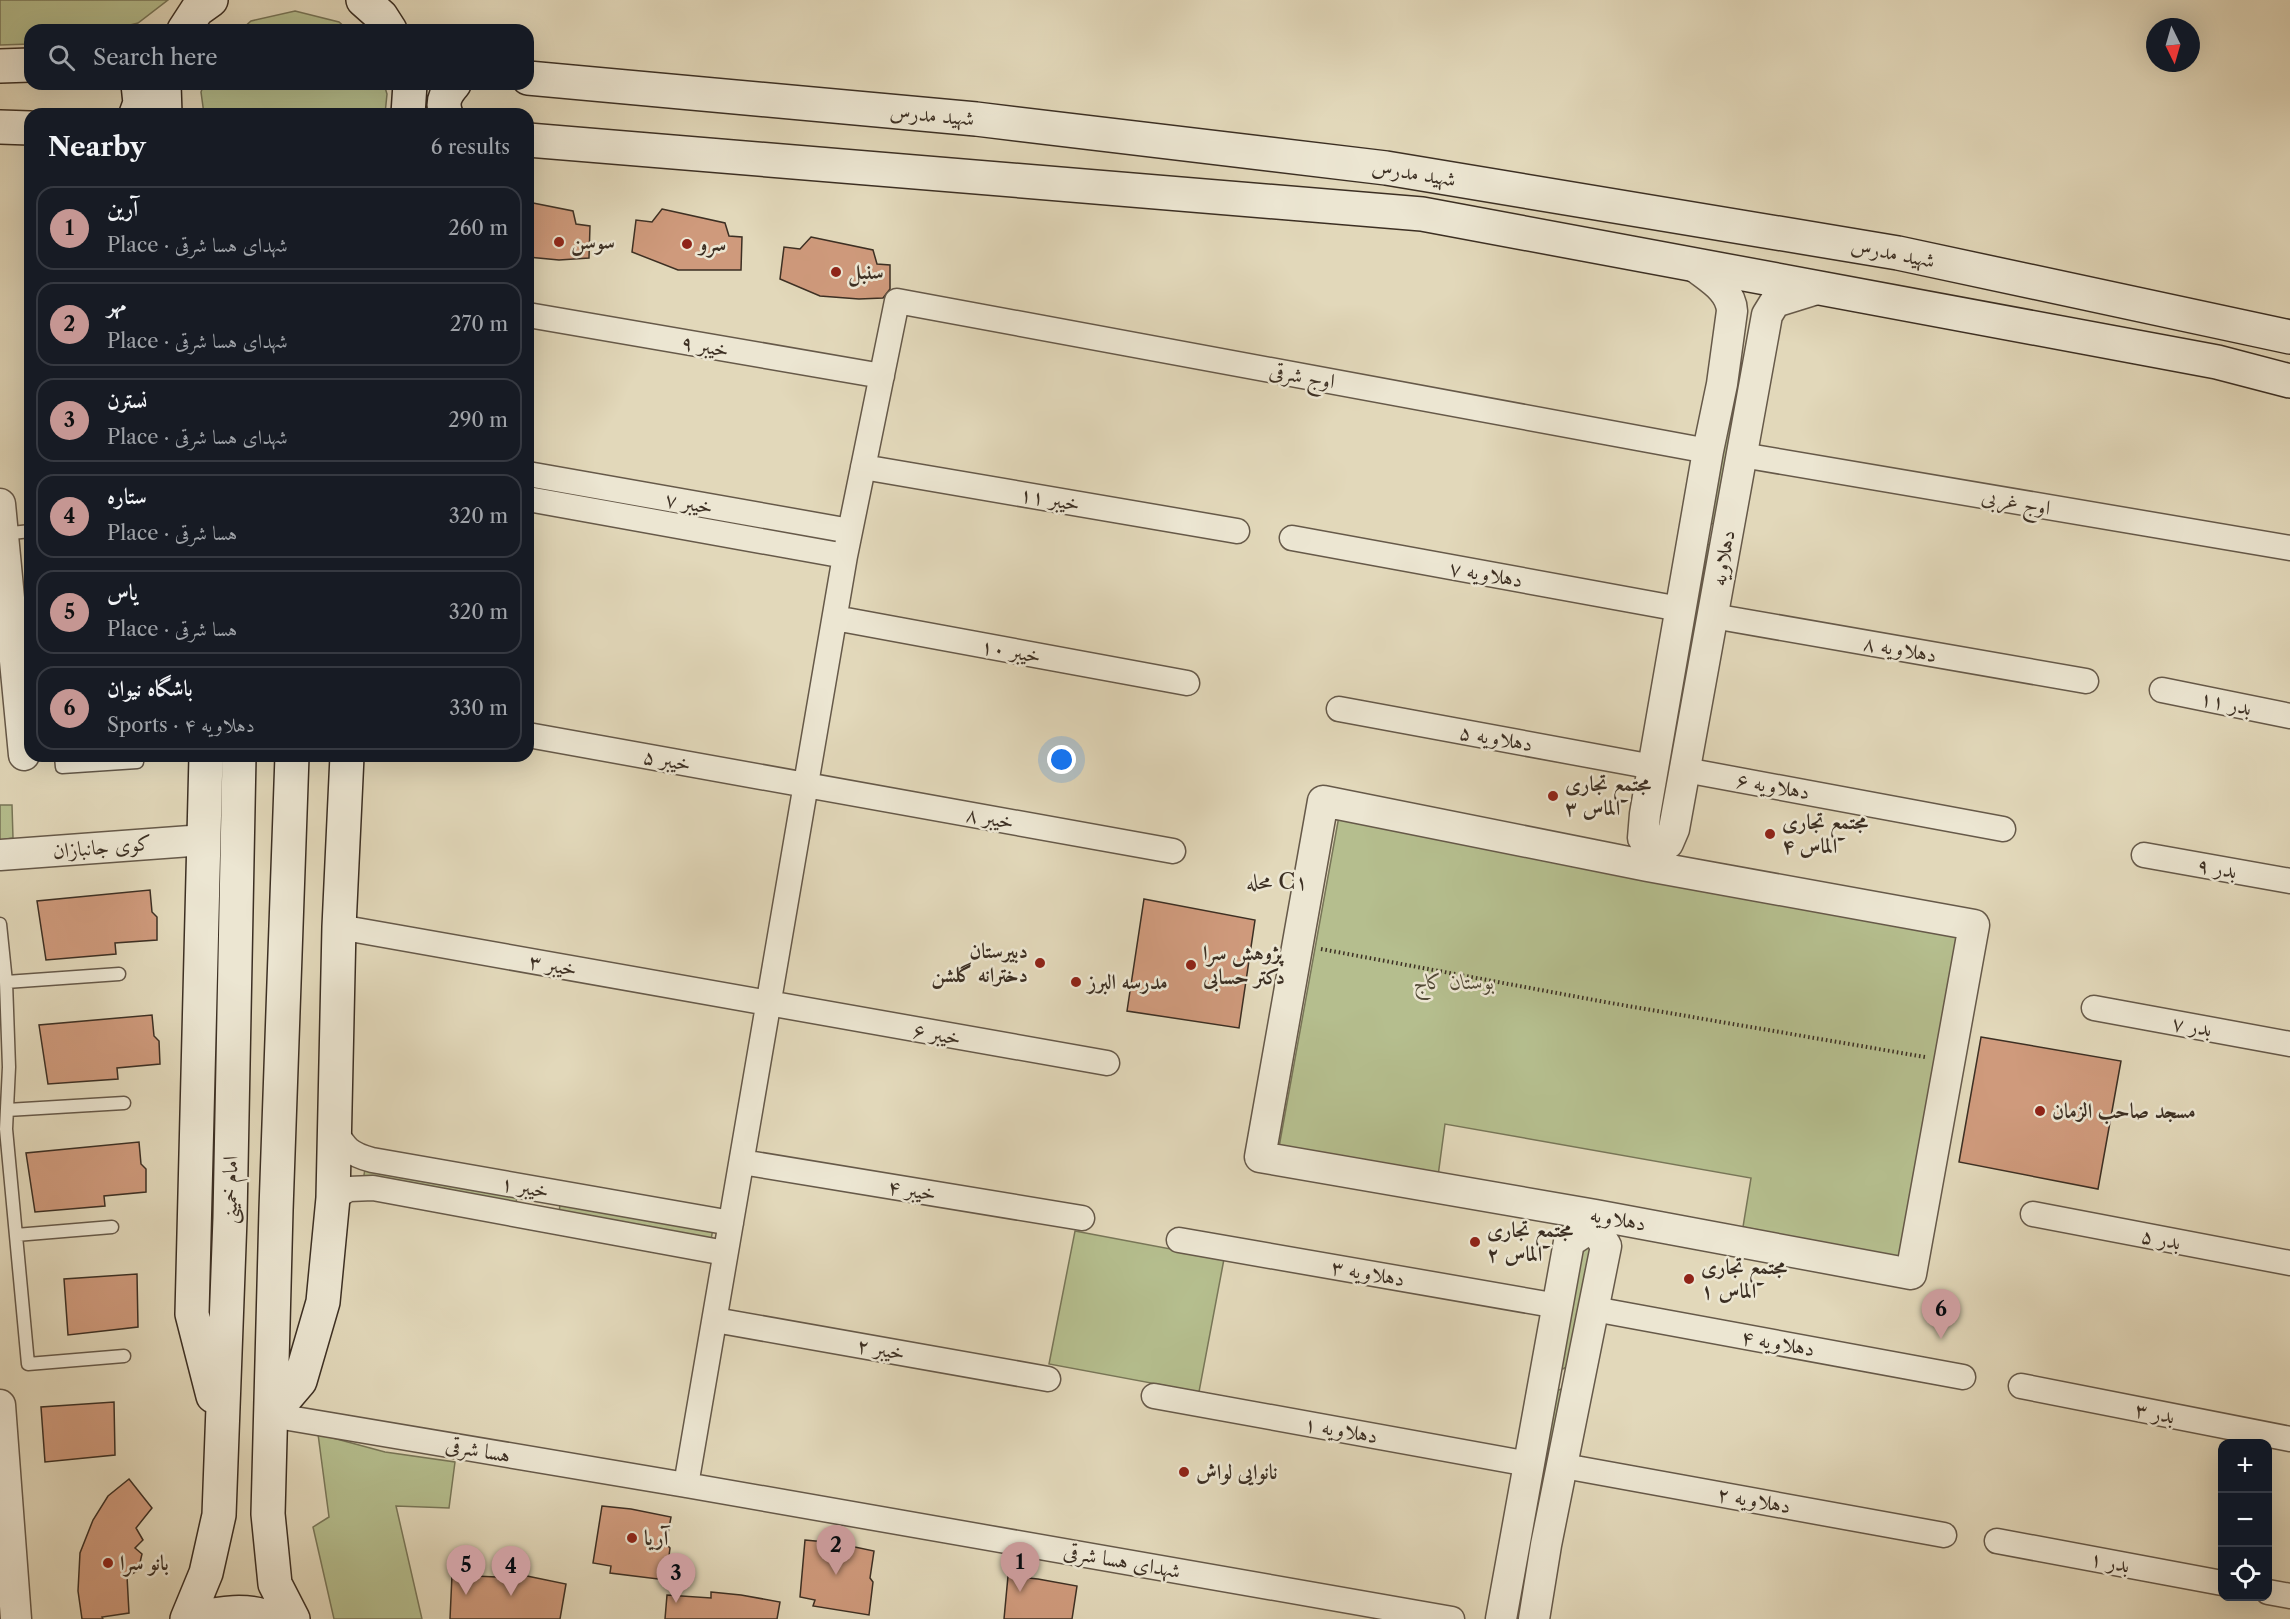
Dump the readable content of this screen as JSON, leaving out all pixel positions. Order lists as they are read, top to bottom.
{
  "streets": {
    "main road": ["شهید مدرس", "امام خمینی"],
    "street": [
      "خیبر ۹",
      "اوج شرقی",
      "خیبر ۱۱",
      "اوج غربی",
      "خیبر ۷",
      "دهلاویه",
      "دهلاویه ۷",
      "دهلاویه ۸",
      "خیبر ۱۰",
      "بدر ۱۱",
      "دهلاویه ۵",
      "خیبر ۵",
      "دهلاویه ۶",
      "خیبر ۸",
      "کوی جانبازان",
      "بدر ۹",
      "خیبر ۳",
      "بدر ۷",
      "خیبر ۶",
      "خیبر ۱",
      "خیبر ۴",
      "بدر ۵",
      "دهلاویه ۳",
      "دهلاویه ۴",
      "خیبر ۲",
      "بدر ۳",
      "دهلاویه ۱",
      "هسا شرقی",
      "دهلاویه ۲",
      "شهدای هسا شرقی",
      "بدر ۱"
    ]
  },
  "crossings": [
    ["شهید مدرس", "دهلاویه"],
    ["خیبر ۹", "اوج شرقی"],
    ["اوج شرقی", "دهلاویه"],
    ["اوج غربی", "دهلاویه"],
    ["دهلاویه", "دهلاویه ۷"],
    ["دهلاویه", "دهلاویه ۸"],
    ["دهلاویه", "دهلاویه ۵"],
    ["دهلاویه", "دهلاویه ۶"],
    ["دهلاویه", "دهلاویه ۳"],
    ["دهلاویه", "دهلاویه ۴"],
    ["دهلاویه", "دهلاویه ۱"],
    ["دهلاویه", "دهلاویه ۲"],
    ["خیبر ۵", "خیبر ۸"],
    ["خیبر ۳", "خیبر ۶"],
    ["هسا شرقی", "شهدای هسا شرقی"]
  ],
  "districts": ["محله C۱"],
  "parks": ["بوستان کاج"],
  "places": [
    "سوسن",
    "سرو",
    "سنبل",
    "مجتمع تجاری الماس ۳",
    "مجتمع تجاری الماس ۴",
    "دبیرستان دخترانه گلشن",
    "پژوهش سرا دکتر حسابی",
    "مدرسه البرز",
    "مسجد صاحب الزمان",
    "مجتمع تجاری الماس ۲",
    "مجتمع تجاری الماس ۱",
    "نانوایی لواش",
    "آریا",
    "بانو سرا"
  ],
  "north": "bottom",
  "page": {
    "search": "Search here",
    "heading": ["Nearby", "6 results"],
    "list": [
      {
        "mark": "1",
        "name": "آرین",
        "note": "Place · شهدای هسا شرقی",
        "value": "260 m"
      },
      {
        "mark": "2",
        "name": "مهر",
        "note": "Place · شهدای هسا شرقی",
        "value": "270 m"
      },
      {
        "mark": "3",
        "name": "نسترن",
        "note": "Place · شهدای هسا شرقی",
        "value": "290 m"
      },
      {
        "mark": "4",
        "name": "ستاره",
        "note": "Place · هسا شرقی",
        "value": "320 m"
      },
      {
        "mark": "5",
        "name": "یاس",
        "note": "Place · هسا شرقی",
        "value": "320 m"
      },
      {
        "mark": "6",
        "name": "باشگاه نیوان",
        "note": "Sports · دهلاویه ۴",
        "value": "330 m"
      }
    ],
    "pins": [
      "6",
      "2",
      "1",
      "5",
      "4",
      "3"
    ],
    "map_buttons": ["+", "−"]
  }
}
